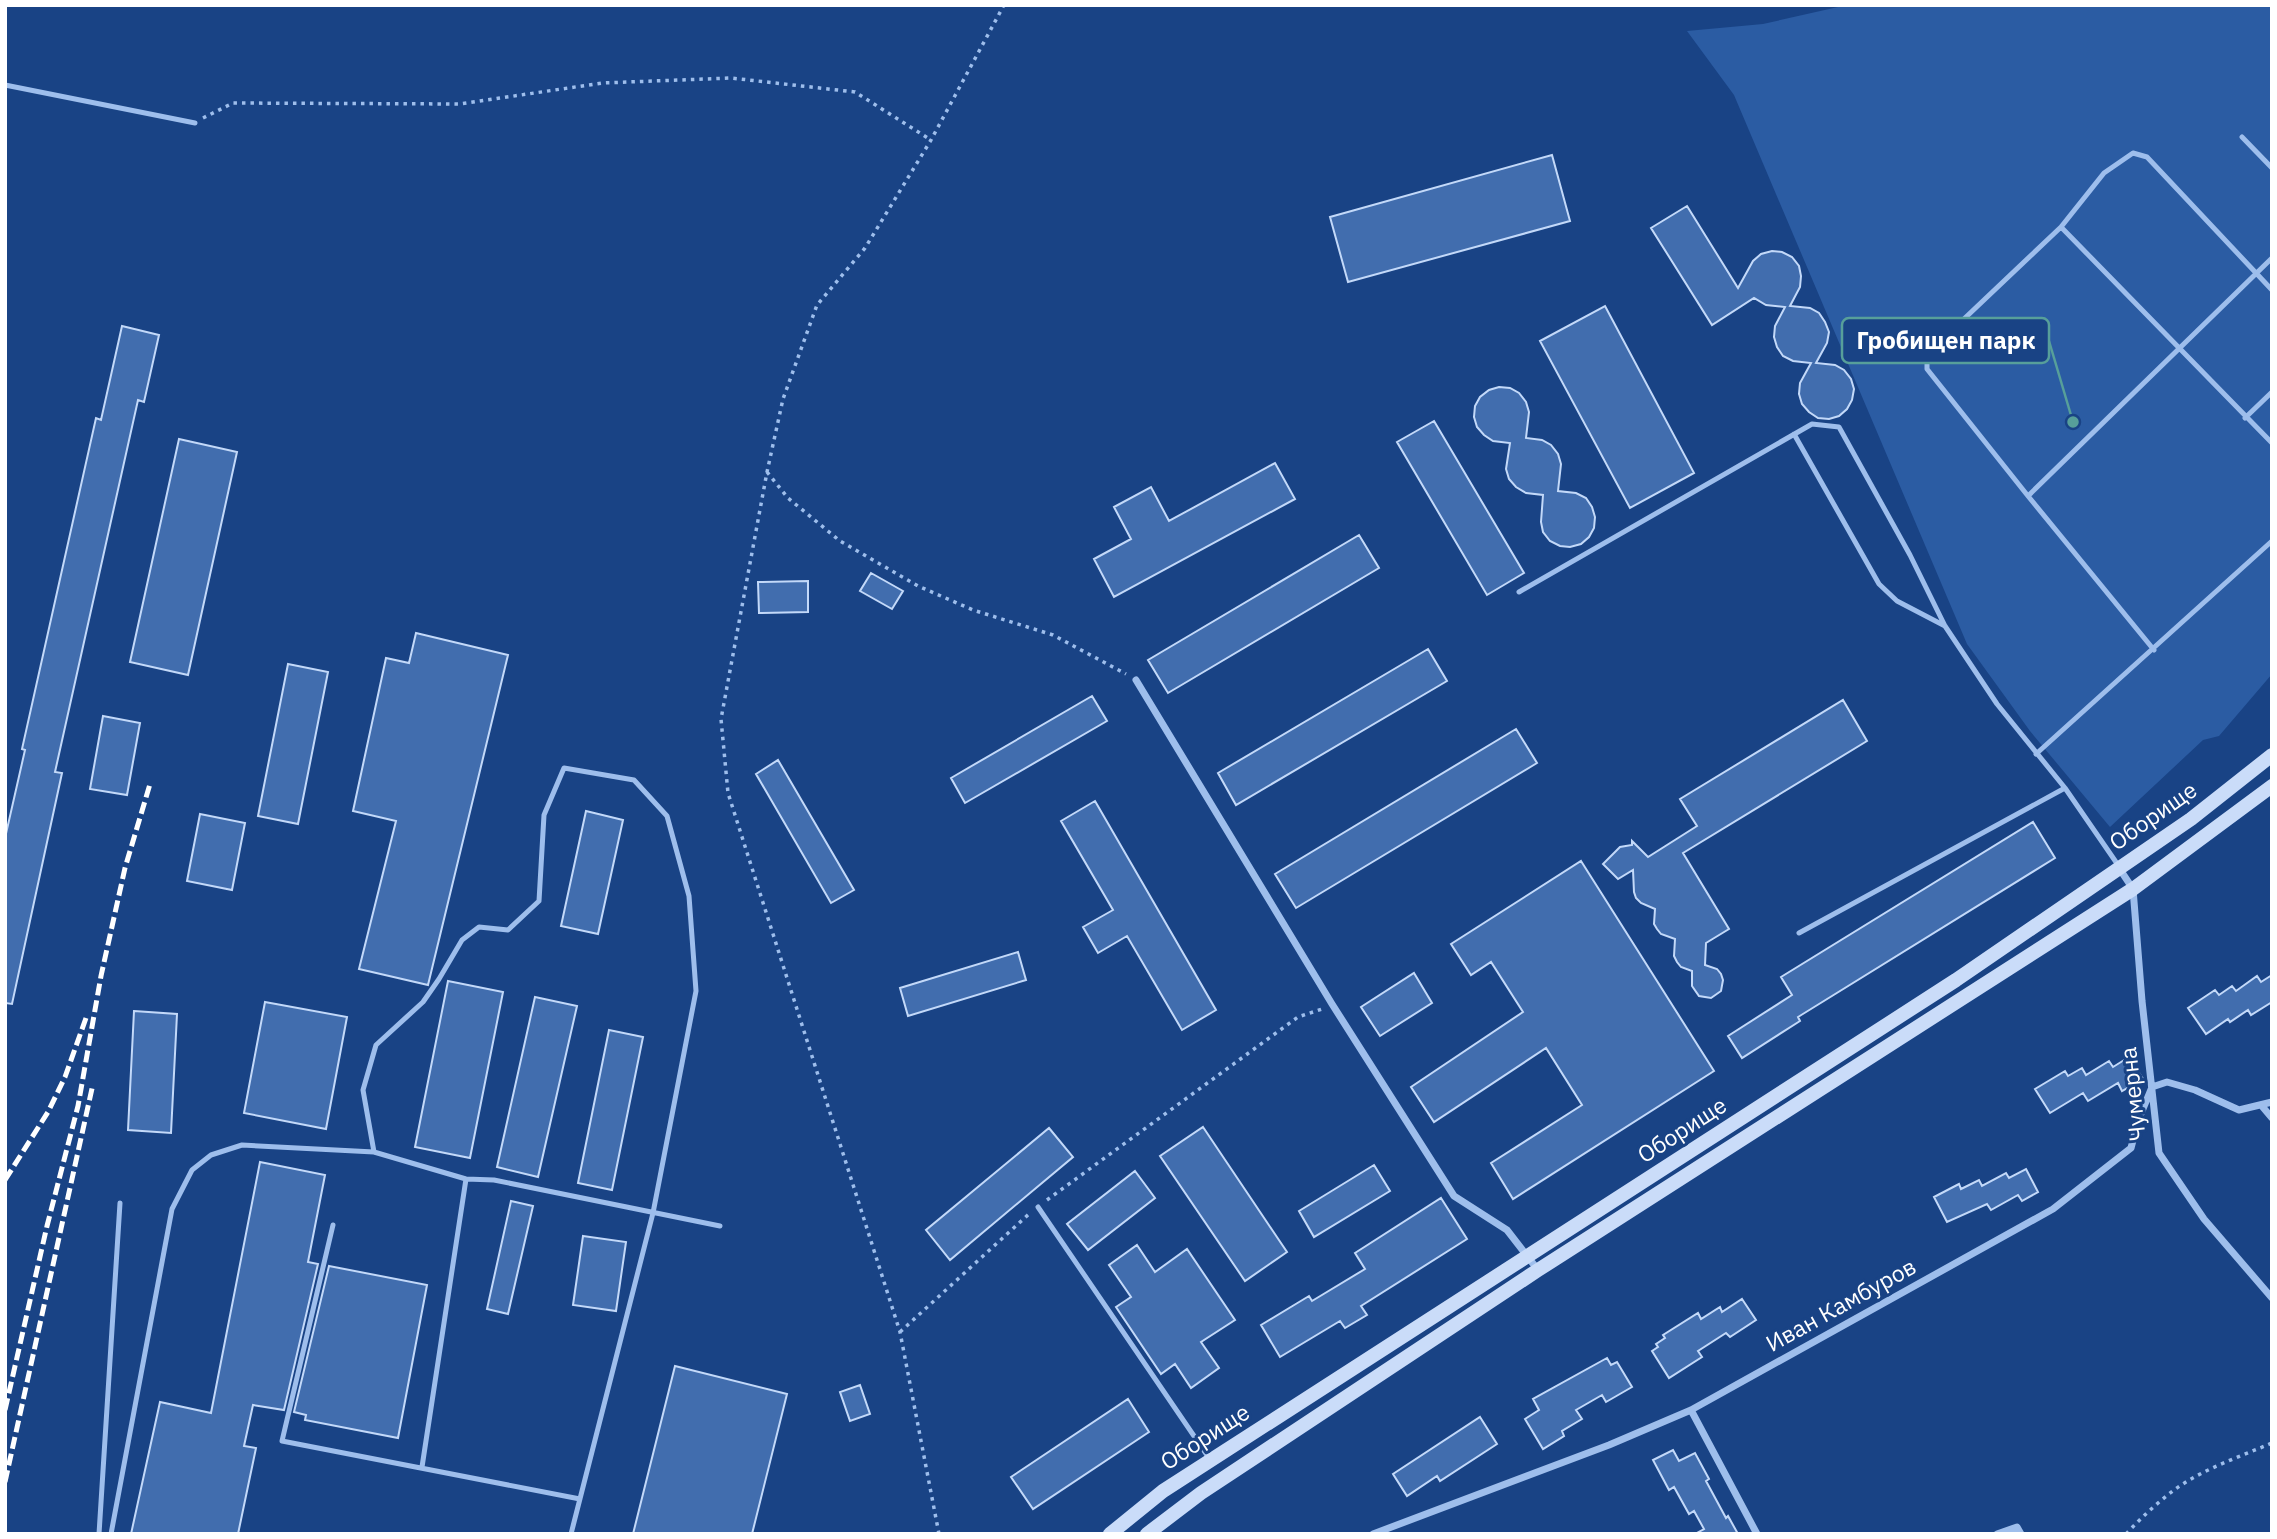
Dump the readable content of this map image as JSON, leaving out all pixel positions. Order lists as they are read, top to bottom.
{
  "streets": {
    "main road": ["Оборище"],
    "street": ["Чумерна", "Иван Камбуров"]
  },
  "crossings": [
    ["Оборище", "Чумерна"],
    ["Чумерна", "Иван Камбуров"]
  ],
  "places": ["Гробищен парк"]
}
